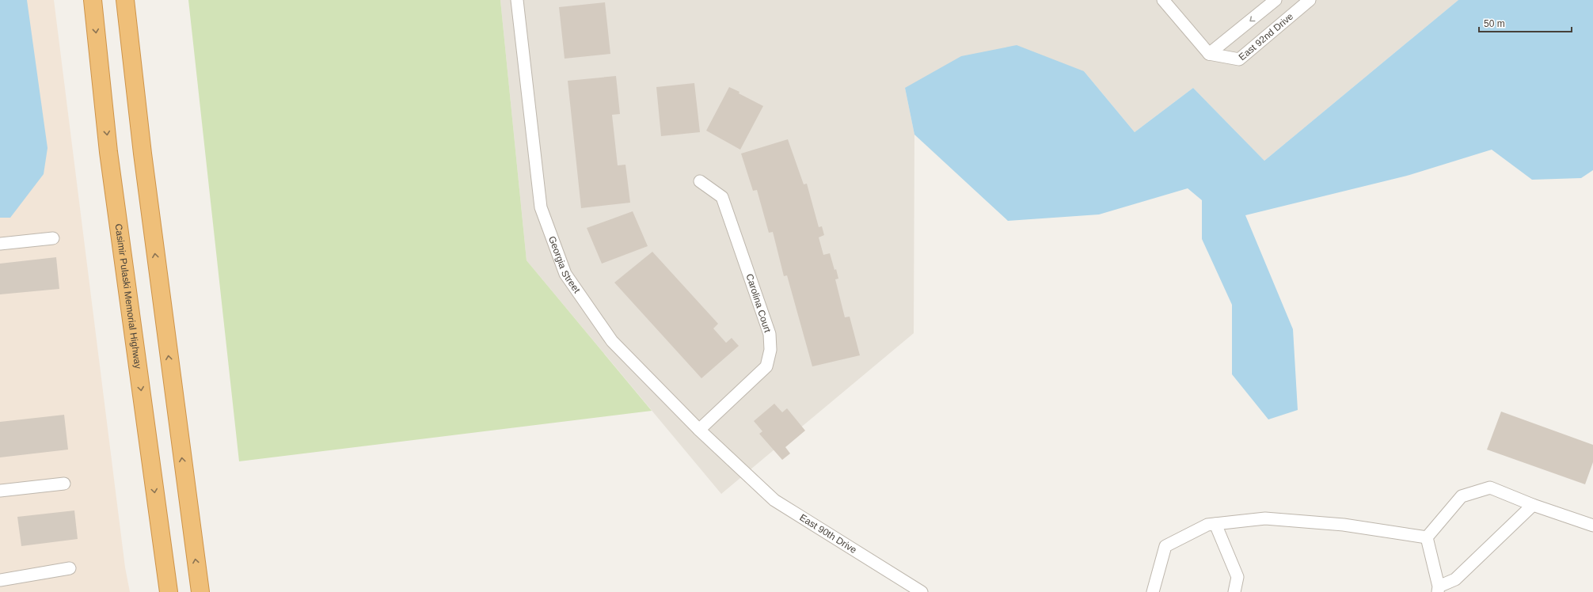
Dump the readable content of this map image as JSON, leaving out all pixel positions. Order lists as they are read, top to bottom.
{
  "streets": {
    "highway": ["Casimir Pulaski Memorial Highway"],
    "street": [
      "East 92nd Drive",
      "Georgia Street",
      "Carolina Court",
      "East 90th Drive"
    ]
  },
  "crossings": [
    ["Georgia Street", "Carolina Court"],
    ["Georgia Street", "East 90th Drive"]
  ],
  "scale_bar": "50 m"
}
